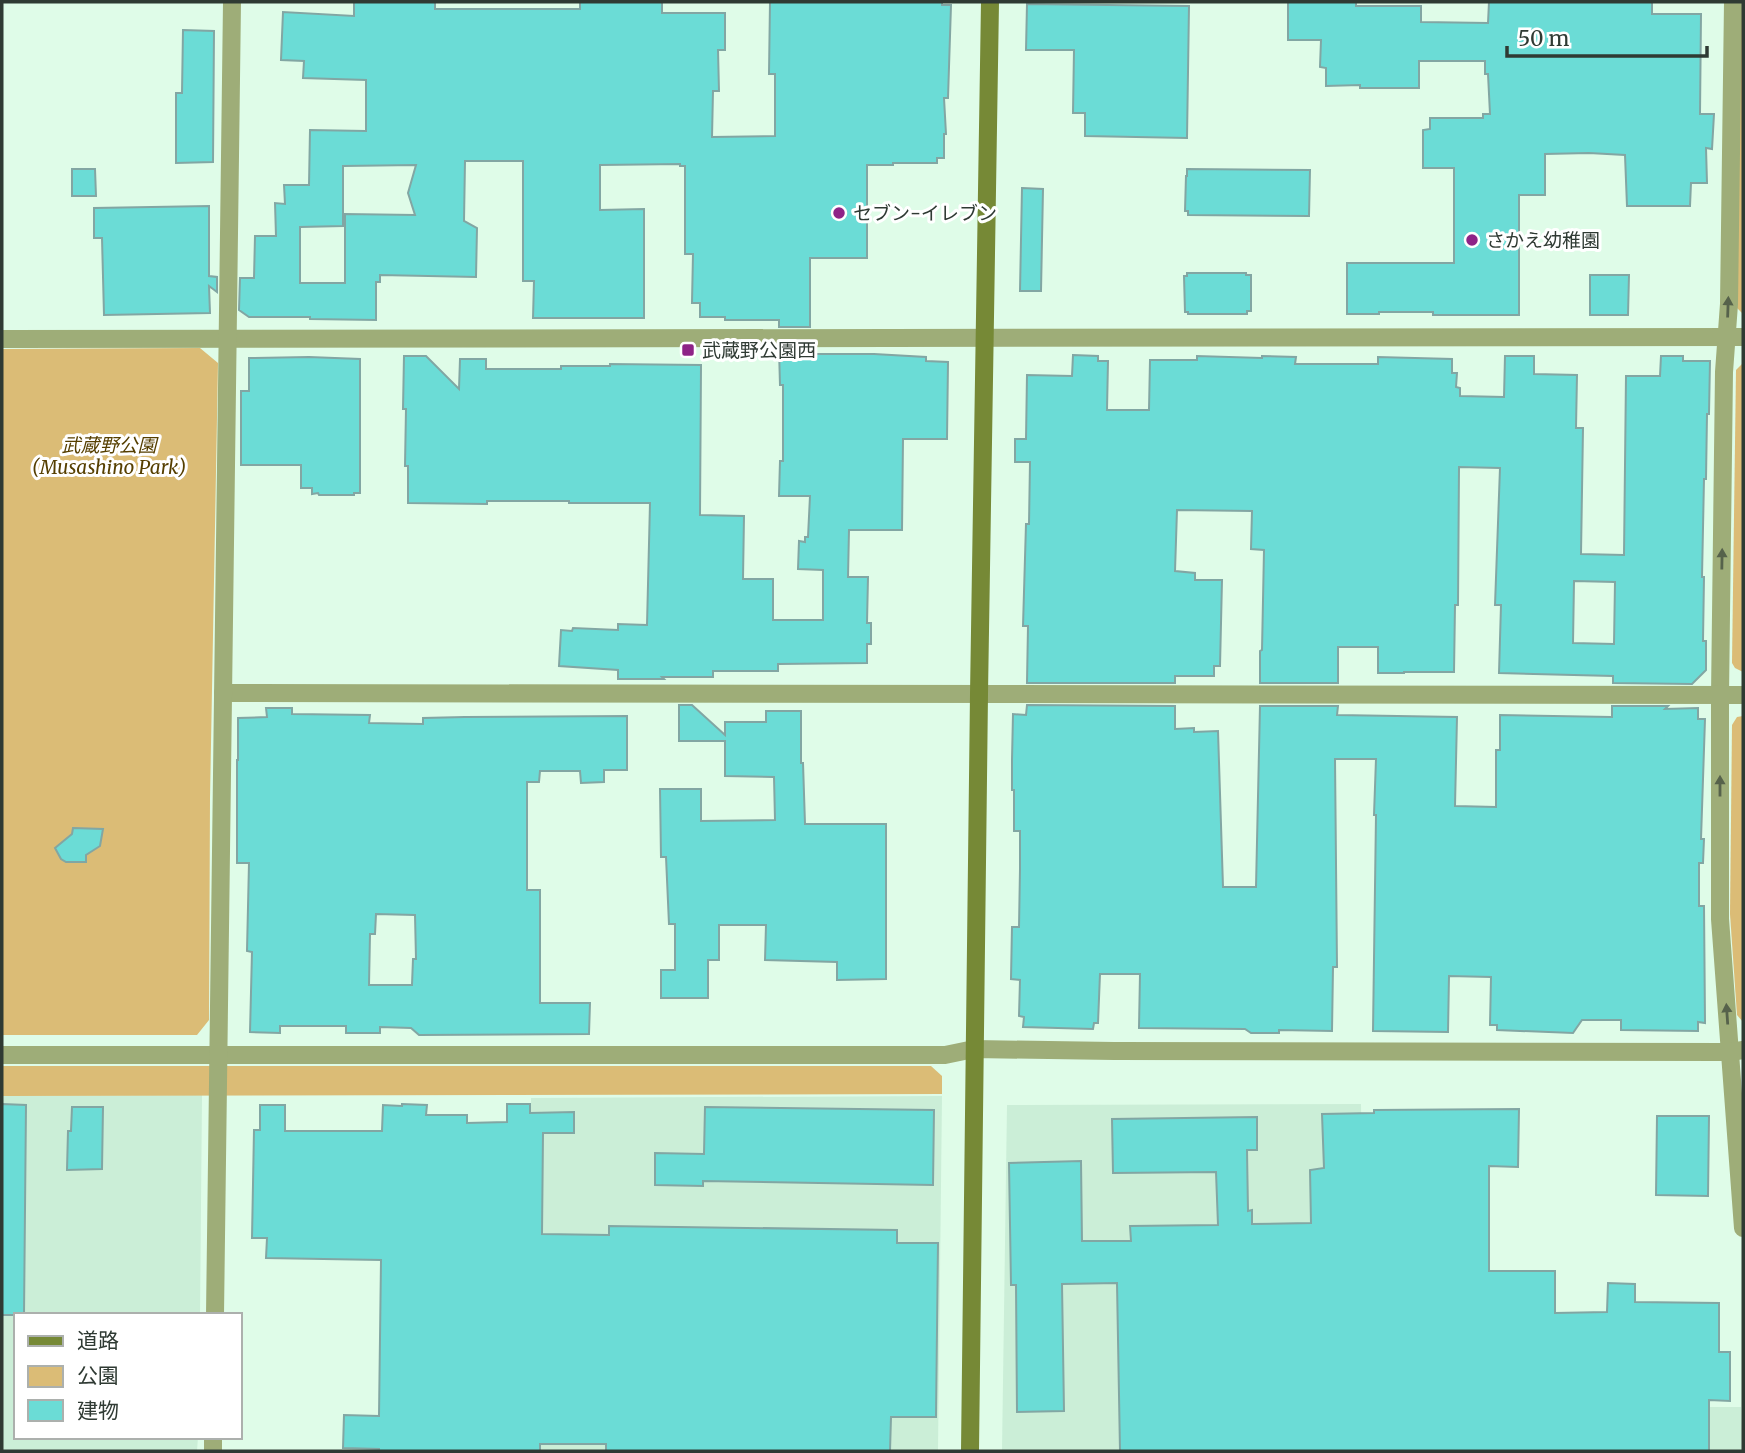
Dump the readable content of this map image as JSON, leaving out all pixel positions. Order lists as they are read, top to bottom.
{
  "parks": ["武蔵野公園 (Musashino Park)"],
  "places": {
    "other": ["セブン-イレブン", "さかえ幼稚園"],
    "transit": ["武蔵野公園西"]
  },
  "legend": ["道路", "公園", "建物"],
  "scale_bar": "50 m"
}
